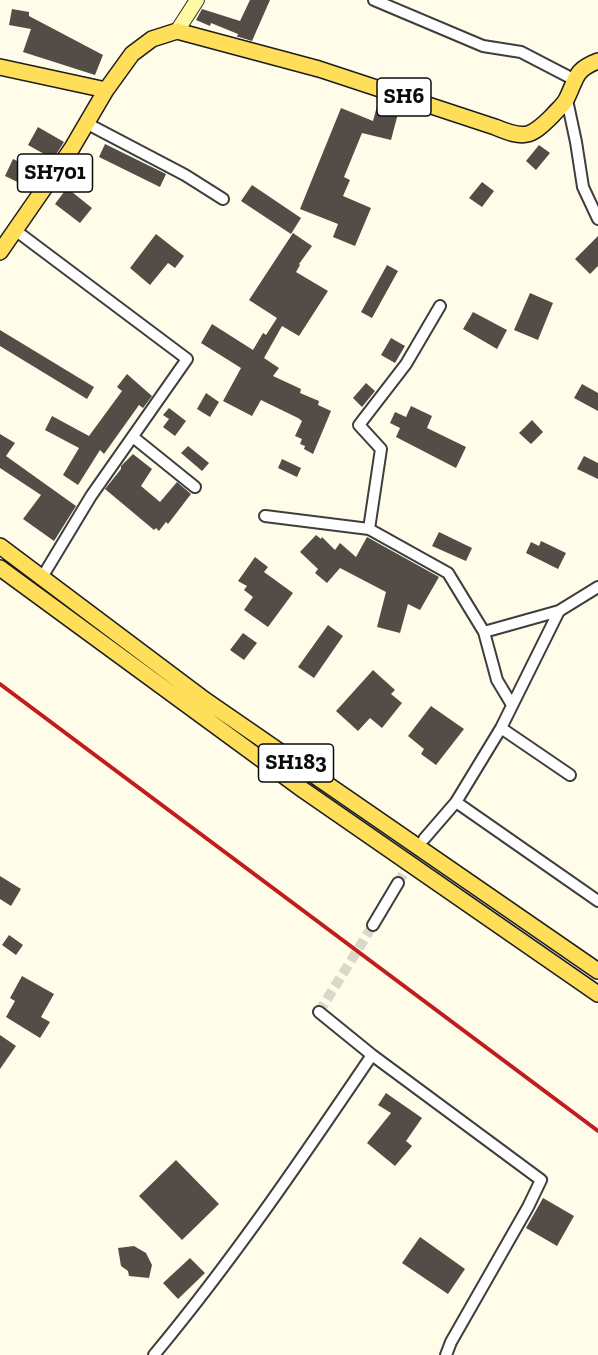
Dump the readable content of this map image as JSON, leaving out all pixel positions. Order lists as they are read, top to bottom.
{
  "streets": {
    "main road": ["SH6", "SH701", "SH183"]
  }
}
